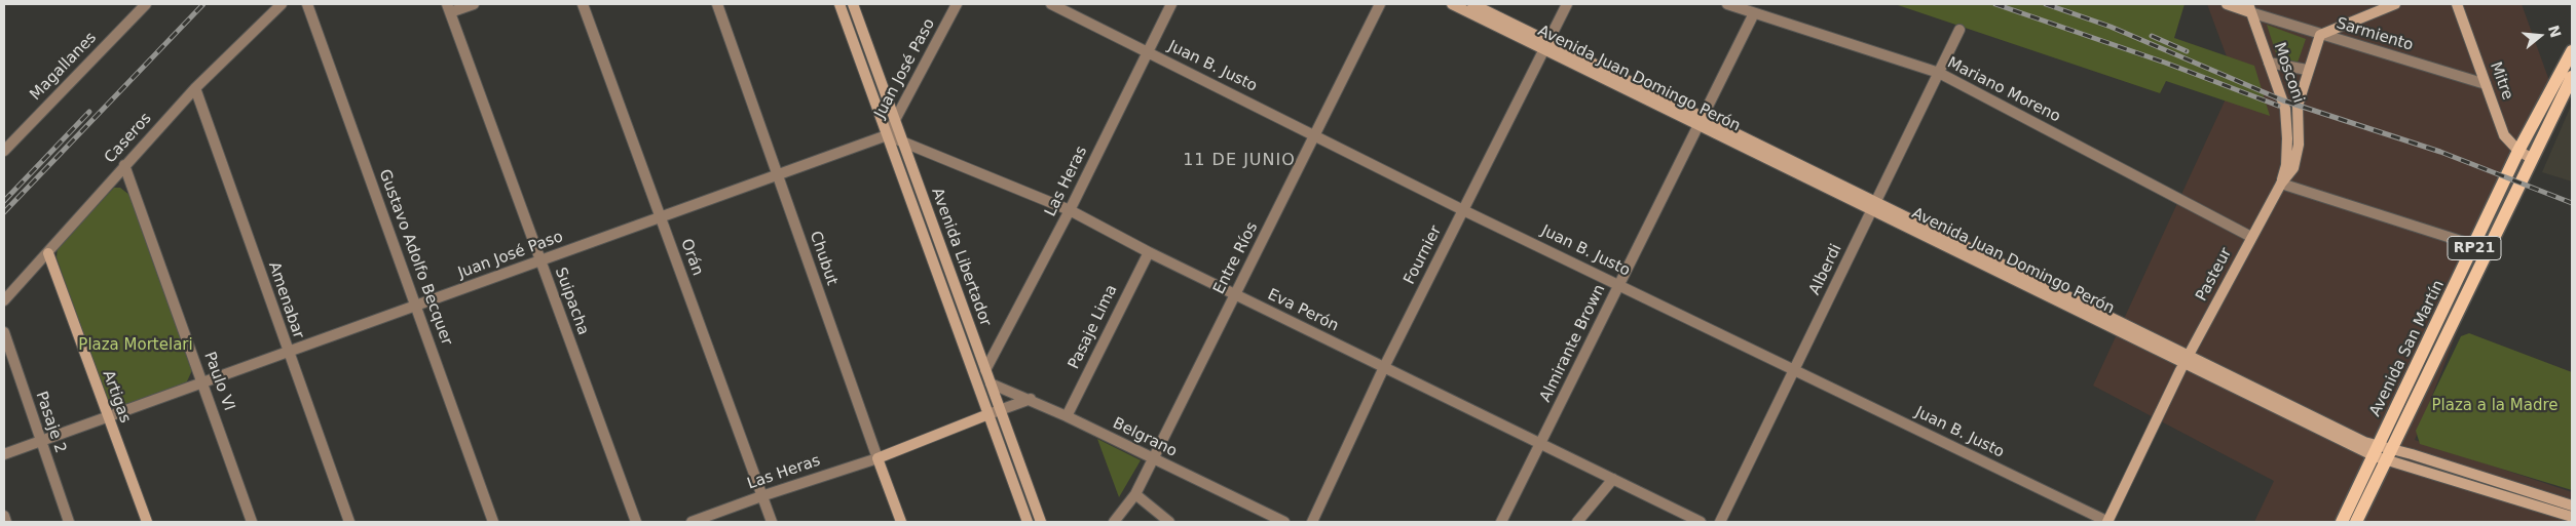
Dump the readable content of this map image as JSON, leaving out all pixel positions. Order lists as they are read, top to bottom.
{
  "streets": {
    "main road": [
      "Sarmiento",
      "Mosconi",
      "Avenida Juan Domingo Perón",
      "Mitre",
      "Las Heras",
      "RP21",
      "Avenida Libertador",
      "Chubut",
      "Pasteur",
      "Avenida San Martín",
      "Artigas"
    ],
    "street": [
      "Magallanes",
      "Juan B. Justo",
      "Juan José Paso",
      "Mariano Moreno",
      "Caseros",
      "Fournier",
      "Gustavo Adolfo Becquer",
      "Orán",
      "Entre Ríos",
      "Alberdi",
      "Amenabar",
      "Suipacha",
      "Eva Perón",
      "Pasaje Lima",
      "Almirante Brown",
      "Paulo VI",
      "Pasaje 2",
      "Belgrano"
    ]
  },
  "crossings": [
    ["Sarmiento", "Mosconi"],
    ["Sarmiento", "Mitre"],
    ["Sarmiento", "Pasteur"],
    ["Juan B. Justo", "Las Heras"],
    ["Juan B. Justo", "Fournier"],
    ["Juan B. Justo", "Entre Ríos"],
    ["Juan B. Justo", "Alberdi"],
    ["Juan B. Justo", "Pasteur"],
    ["Juan B. Justo", "Almirante Brown"],
    ["Juan José Paso", "Gustavo Adolfo Becquer"],
    ["Juan José Paso", "Orán"],
    ["Juan José Paso", "Avenida Libertador"],
    ["Juan José Paso", "Chubut"],
    ["Juan José Paso", "Amenabar"],
    ["Juan José Paso", "Suipacha"],
    ["Juan José Paso", "Eva Perón"],
    ["Juan José Paso", "Paulo VI"],
    ["Juan José Paso", "Artigas"],
    ["Juan José Paso", "Pasaje 2"],
    ["Mosconi", "Pasteur"],
    ["Avenida Juan Domingo Perón", "Fournier"],
    ["Avenida Juan Domingo Perón", "Alberdi"],
    ["Avenida Juan Domingo Perón", "Pasteur"],
    ["Avenida Juan Domingo Perón", "Almirante Brown"],
    ["Avenida Juan Domingo Perón", "Avenida San Martín"],
    ["Mitre", "Avenida San Martín"],
    ["Mariano Moreno", "Alberdi"],
    ["Mariano Moreno", "Pasteur"],
    ["Mariano Moreno", "Almirante Brown"],
    ["Caseros", "Amenabar"],
    ["Caseros", "Paulo VI"],
    ["Caseros", "Artigas"],
    ["Las Heras", "Orán"],
    ["Las Heras", "Avenida Libertador"],
    ["Las Heras", "Chubut"],
    ["Las Heras", "Eva Perón"],
    ["Las Heras", "Belgrano"],
    ["Fournier", "Eva Perón"],
    ["Avenida Libertador", "Eva Perón"],
    ["Avenida Libertador", "Belgrano"],
    ["Entre Ríos", "Eva Perón"],
    ["Entre Ríos", "Belgrano"],
    ["Eva Perón", "Pasaje Lima"],
    ["Eva Perón", "Almirante Brown"],
    ["Pasaje Lima", "Belgrano"]
  ],
  "districts": ["11 DE JUNIO"],
  "parks": ["Plaza Mortelari", "Plaza a la Madre"],
  "north": "right"
}
